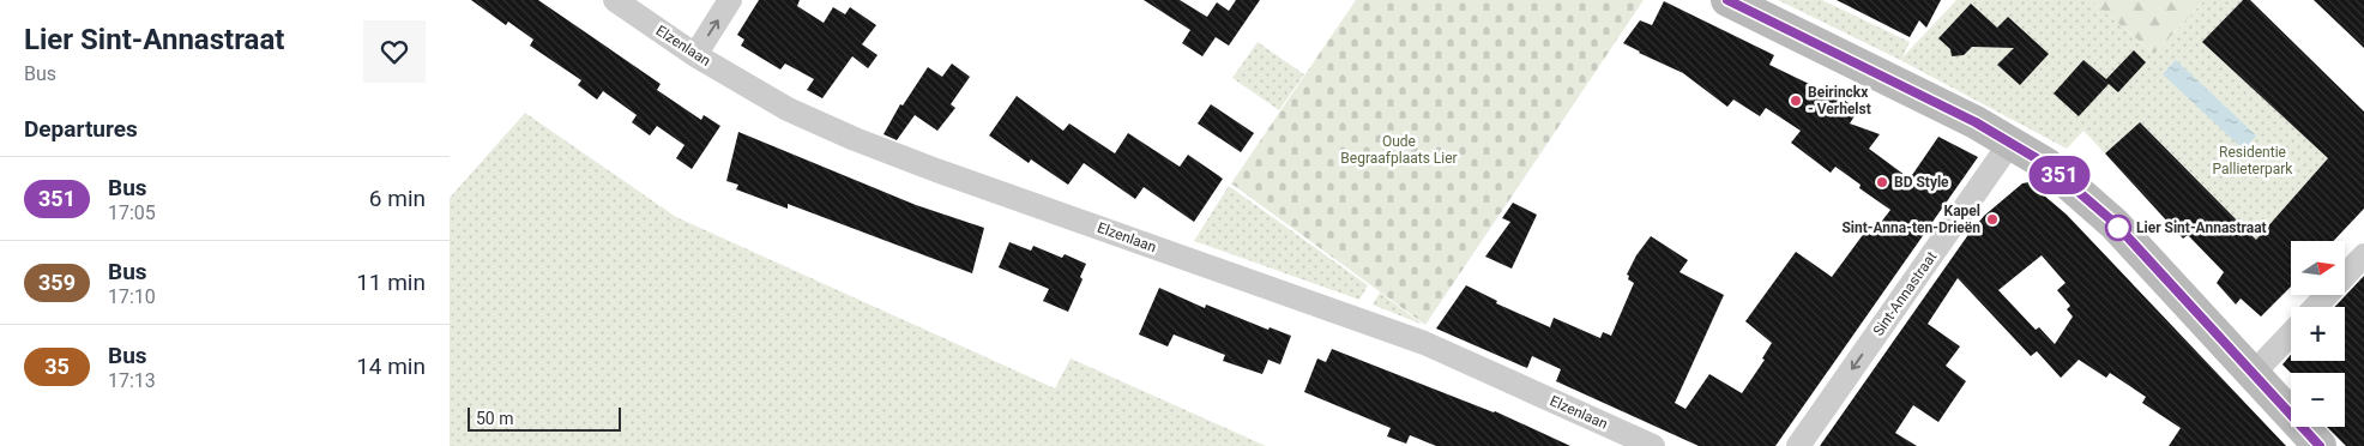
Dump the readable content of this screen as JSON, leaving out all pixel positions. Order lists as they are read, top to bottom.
{
  "streets": {
    "street": ["Elzenlaan", "Sint-Annastraat"]
  },
  "one_way": ["Sint-Annastraat"],
  "parks": ["Oude Begraafplaats Lier", "Residentie Pallieterpark"],
  "places": [
    "Beirinckx - Verhelst",
    "BD Style",
    "Kapel Sint-Anna-ten-Drieën",
    "Lier Sint-Annastraat"
  ],
  "lines": ["bus line 351"],
  "scale_bar": "50 m",
  "north": "right",
  "page": {
    "heading": [
      ["Lier Sint-Annastraat", "Bus"],
      "Departures"
    ],
    "on_map": "351",
    "list": [
      {
        "mark": "351",
        "name": "Bus",
        "note": "17:05",
        "value": "6 min"
      },
      {
        "mark": "359",
        "name": "Bus",
        "note": "17:10",
        "value": "11 min"
      },
      {
        "mark": "35",
        "name": "Bus",
        "note": "17:13",
        "value": "14 min"
      }
    ],
    "map_buttons": ["+", "−"],
    "scale": "50 m"
  }
}
